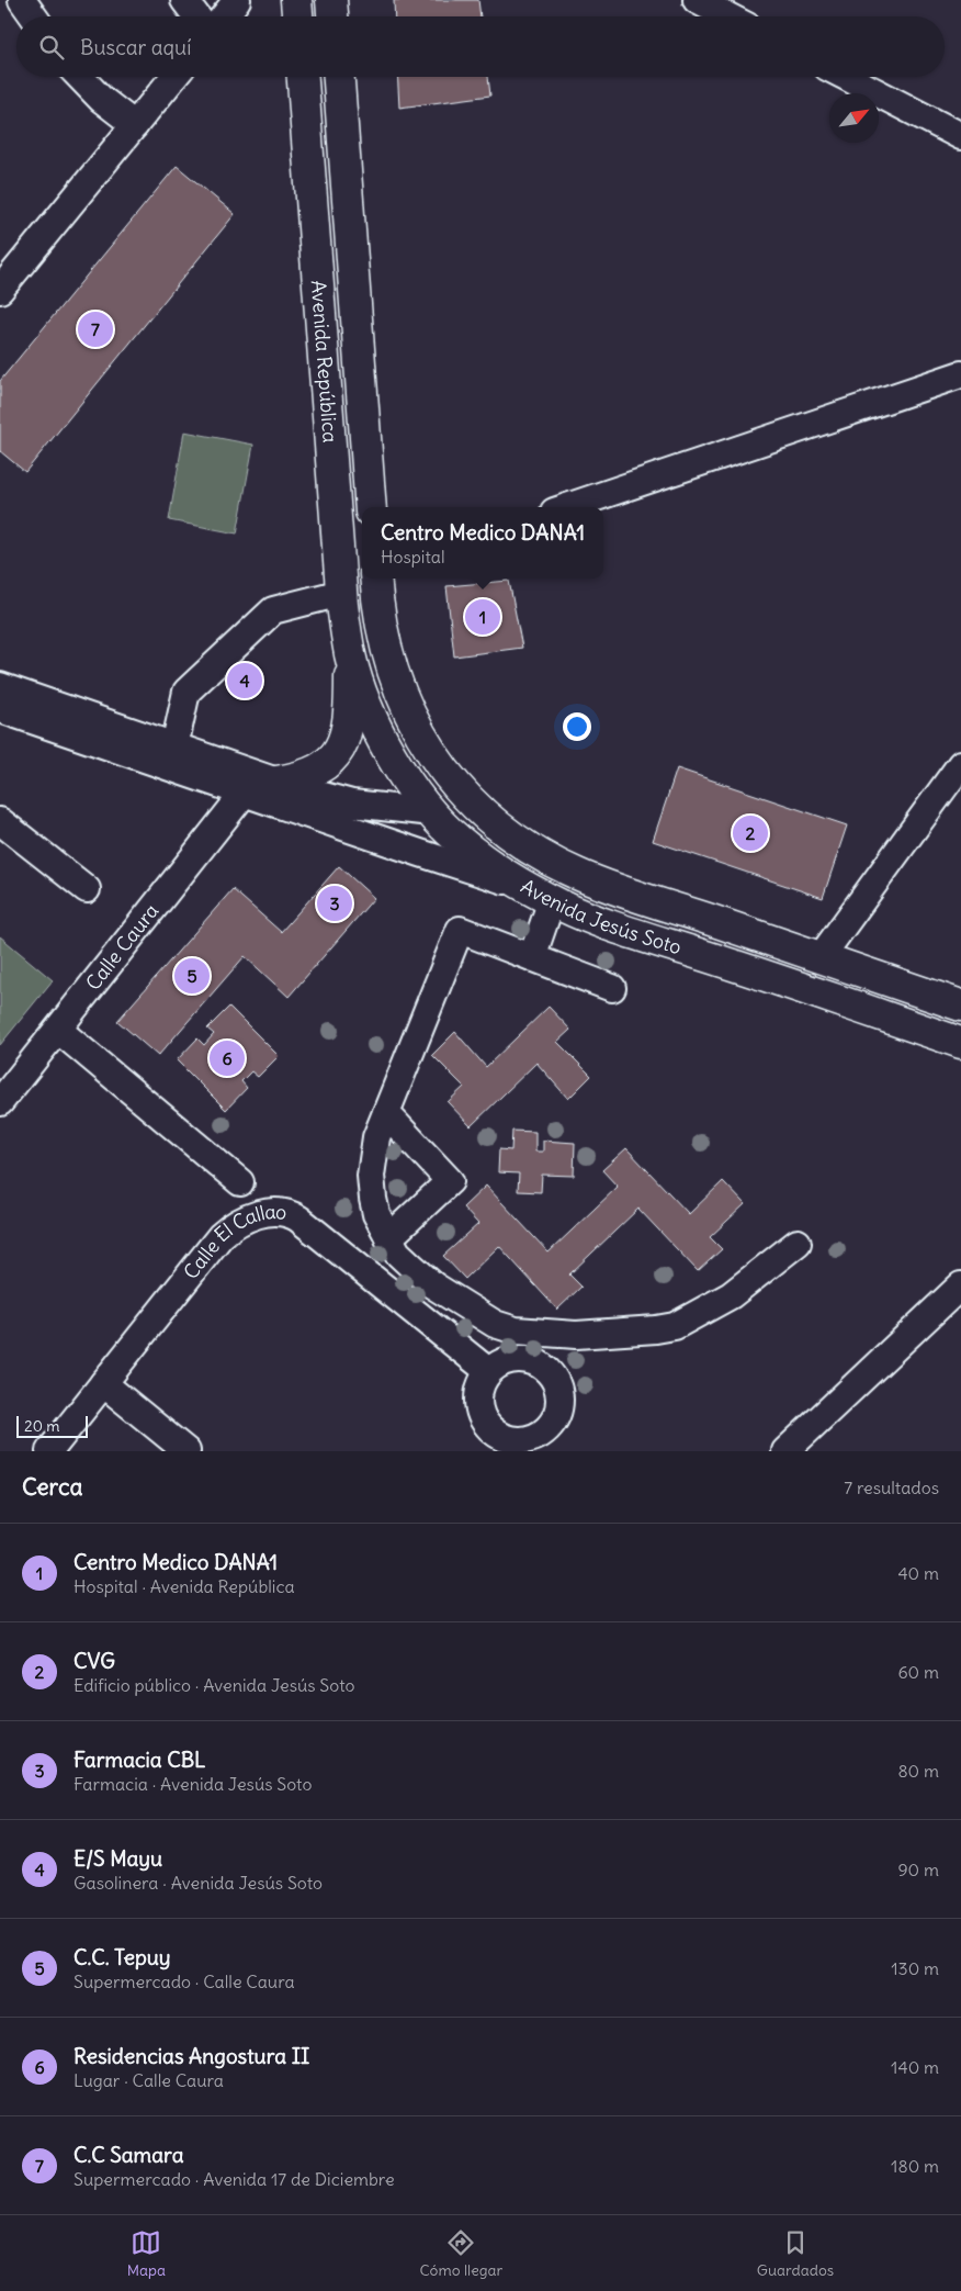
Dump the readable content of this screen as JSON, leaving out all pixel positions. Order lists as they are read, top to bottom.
{
  "streets": {
    "main road": ["Avenida República", "Avenida Jesús Soto"],
    "street": ["Calle Caura", "Calle El Callao"]
  },
  "crossings": [
    ["Avenida República", "Avenida Jesús Soto"]
  ],
  "scale_bar": "20 m",
  "north": "top right",
  "page": {
    "search": "Buscar aquí",
    "pins": [
      "7",
      "1",
      "4",
      "2",
      "3",
      "5",
      "6"
    ],
    "popup": ["Centro Medico DANA1", "Hospital"],
    "scale": "20 m",
    "heading": ["Cerca", "7 resultados"],
    "list": [
      {
        "mark": "1",
        "name": "Centro Medico DANA1",
        "note": "Hospital · Avenida República",
        "value": "40 m"
      },
      {
        "mark": "2",
        "name": "CVG",
        "note": "Edificio público · Avenida Jesús Soto",
        "value": "60 m"
      },
      {
        "mark": "3",
        "name": "Farmacia CBL",
        "note": "Farmacia · Avenida Jesús Soto",
        "value": "80 m"
      },
      {
        "mark": "4",
        "name": "E/S Mayu",
        "note": "Gasolinera · Avenida Jesús Soto",
        "value": "90 m"
      },
      {
        "mark": "5",
        "name": "C.C. Tepuy",
        "note": "Supermercado · Calle Caura",
        "value": "130 m"
      },
      {
        "mark": "6",
        "name": "Residencias Angostura II",
        "note": "Lugar · Calle Caura",
        "value": "140 m"
      },
      {
        "mark": "7",
        "name": "C.C Samara",
        "note": "Supermercado · Avenida 17 de Diciembre",
        "value": "180 m"
      }
    ],
    "nav": ["Mapa", "Cómo llegar", "Guardados"]
  }
}
